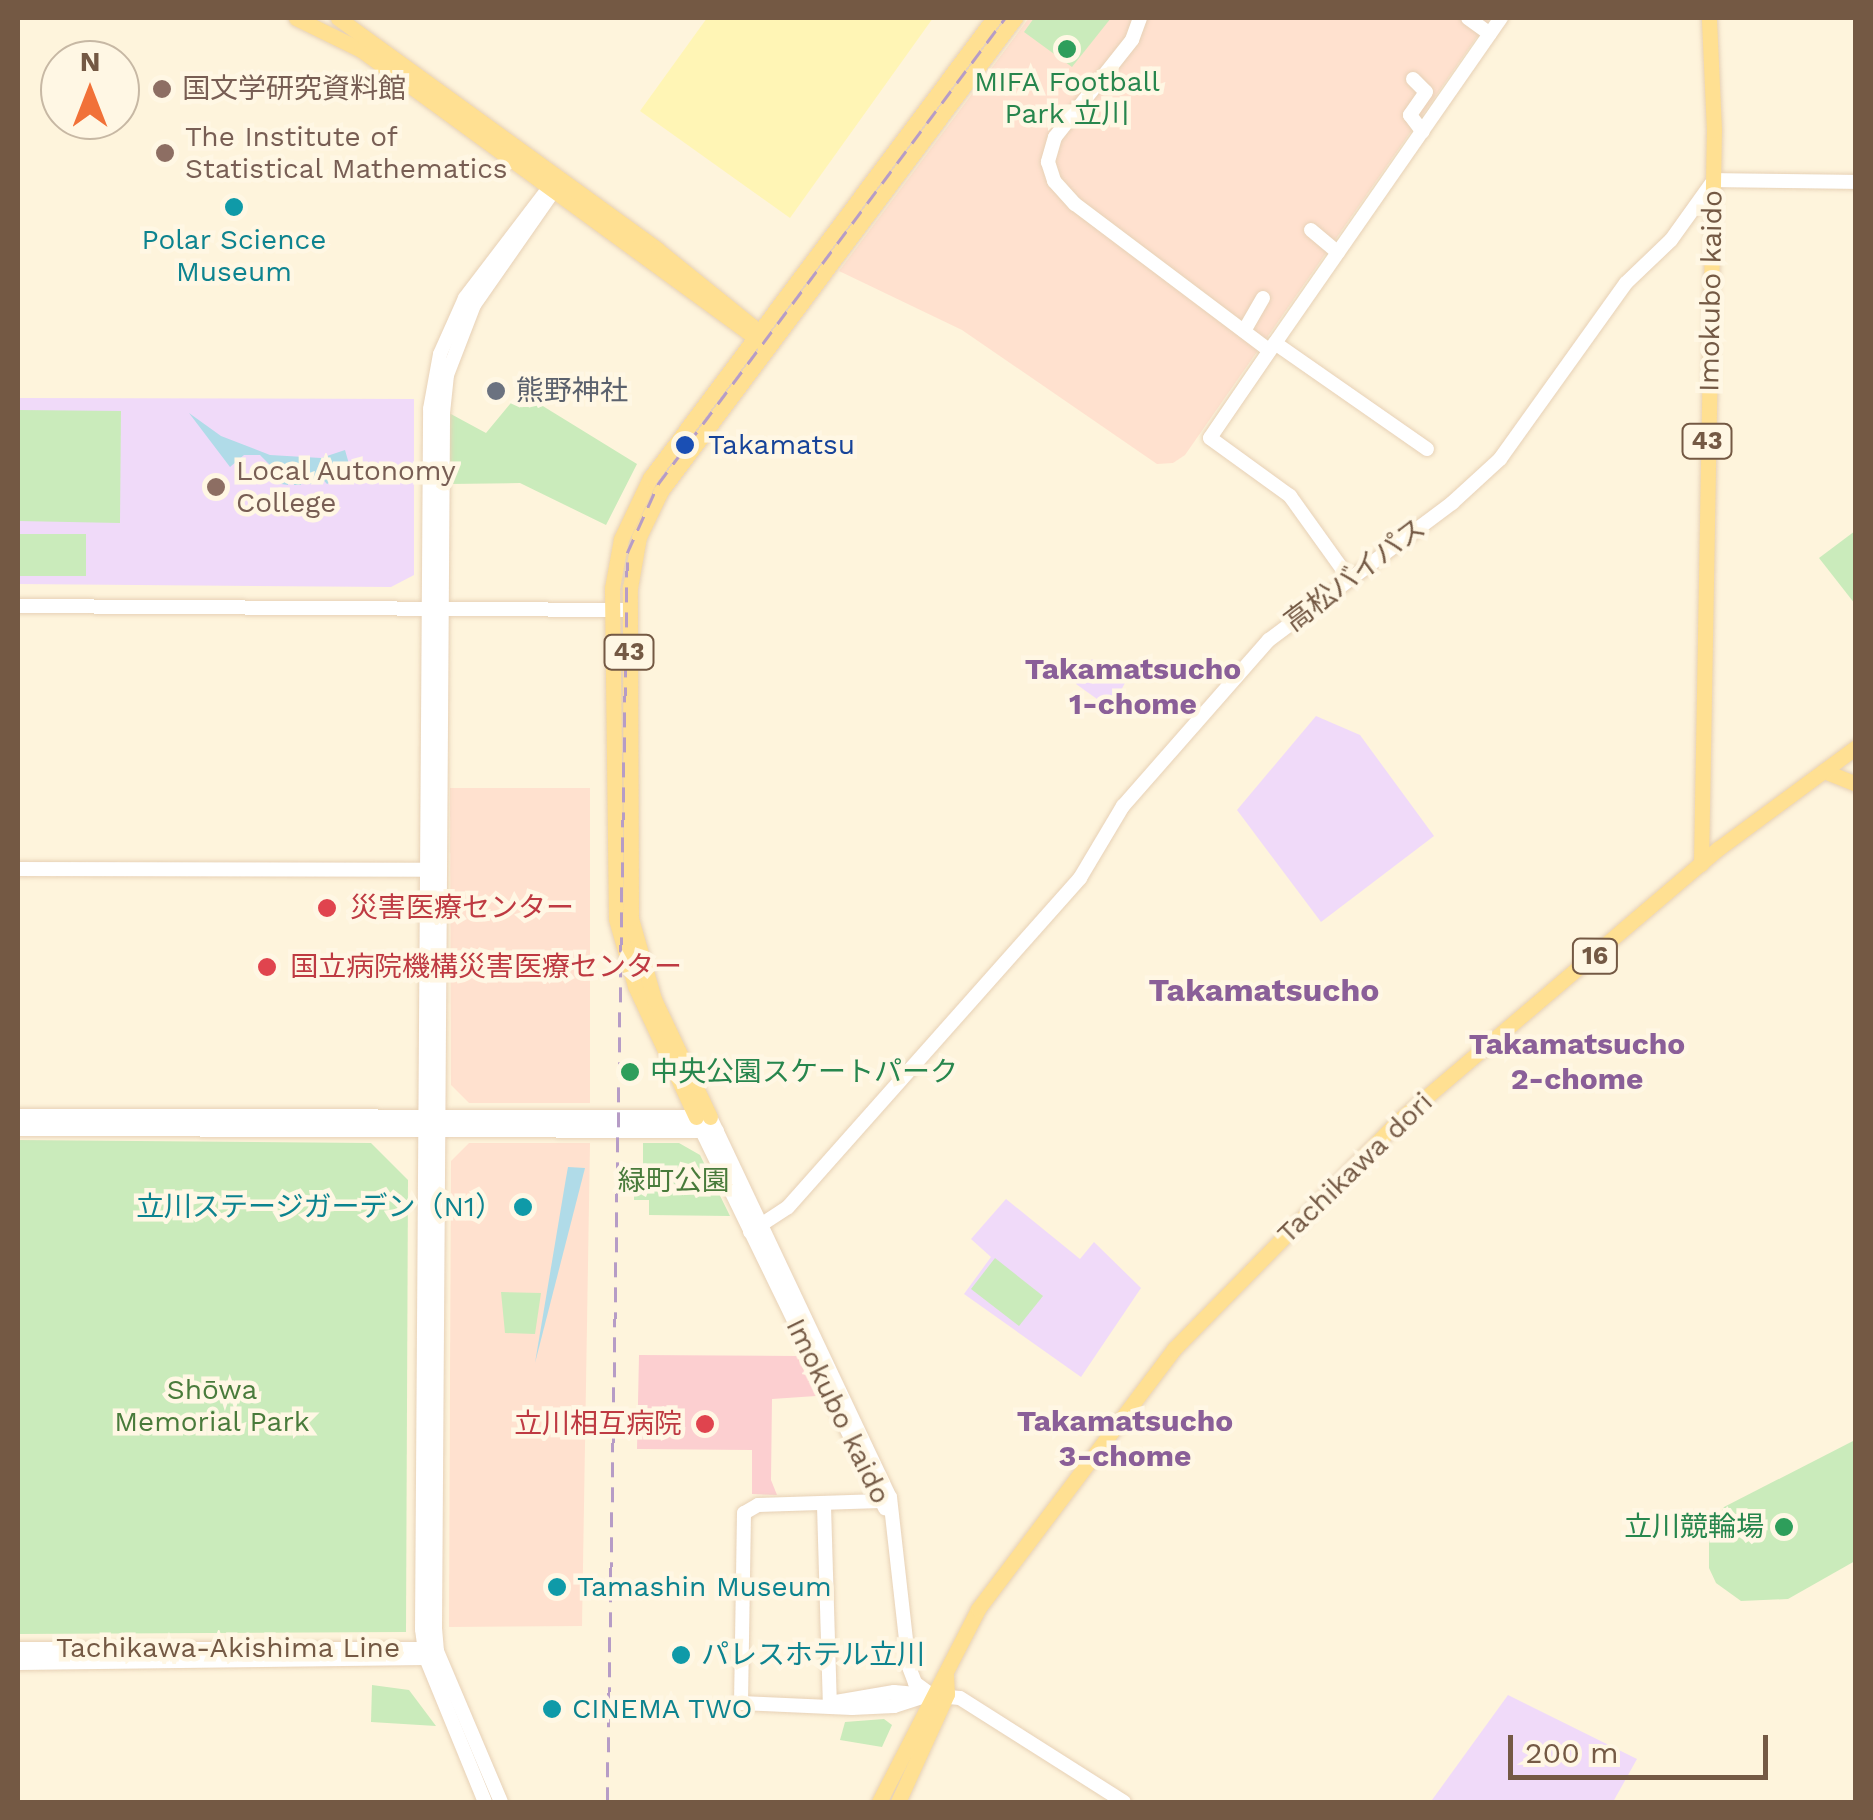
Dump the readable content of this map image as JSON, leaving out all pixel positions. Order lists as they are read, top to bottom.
{
  "streets": {
    "main road": [
      "Imokubo kaido",
      "43",
      "16",
      "Tachikawa dori"
    ],
    "street": ["高松バイパス", "Tachikawa-Akishima Line"]
  },
  "crossings": [
    ["Imokubo kaido", "高松バイパス"],
    ["Imokubo kaido", "16"],
    ["Imokubo kaido", "Tachikawa dori"],
    ["16", "Tachikawa dori"]
  ],
  "districts": [
    "Takamatsucho 1-chome",
    "Takamatsucho",
    "Takamatsucho 2-chome",
    "Takamatsucho 3-chome"
  ],
  "parks": ["緑町公園", "Shōwa Memorial Park"],
  "places": [
    "MIFA Football Park 立川",
    "国文学研究資料館",
    "The Institute of Statistical Mathematics",
    "Polar Science Museum",
    "熊野神社",
    "Takamatsu",
    "Local Autonomy College",
    "災害医療センター",
    "国立病院機構災害医療センター",
    "中央公園スケートパーク",
    "立川ステージガーデン（N1）",
    "立川相互病院",
    "立川競輪場",
    "Tamashin Museum",
    "パレスホテル立川",
    "CINEMA TWO"
  ],
  "scale_bar": "200 m",
  "north": "top"
}
